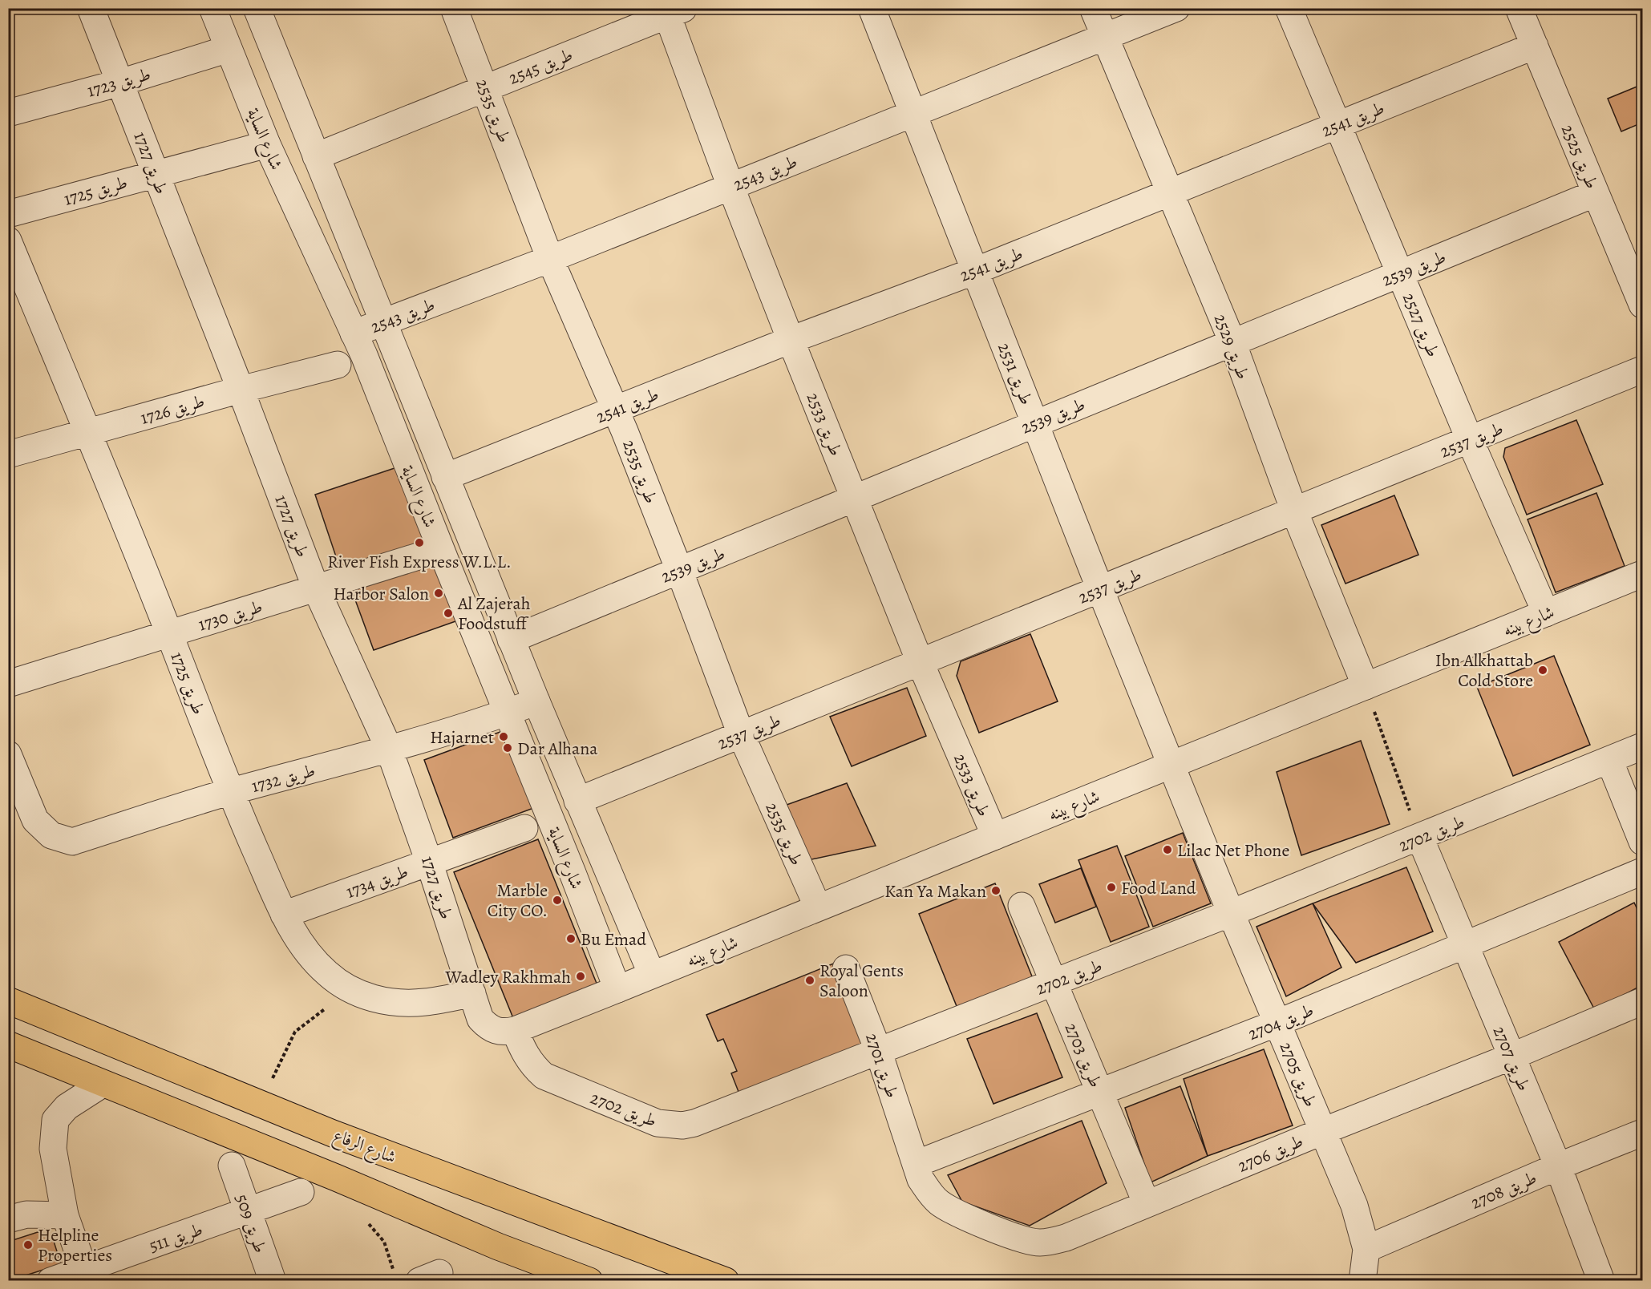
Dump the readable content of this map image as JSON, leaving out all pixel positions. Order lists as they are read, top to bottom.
{
  "streets": {
    "main road": ["شارع الرفاع"],
    "street": [
      "طريق 2545",
      "طريق 1723",
      "طريق 2535",
      "طريق 2541",
      "شارع الساية",
      "طريق 2525",
      "طريق 1727",
      "طريق 2543",
      "طريق 1725",
      "طريق 2539",
      "طريق 2527",
      "طريق 2529",
      "طريق 2531",
      "طريق 1726",
      "طريق 2533",
      "طريق 2537",
      "طريق 1730",
      "شارع بينه",
      "طريق 1732",
      "طريق 2702",
      "طريق 1734",
      "طريق 2704",
      "طريق 2703",
      "طريق 2707",
      "طريق 2701",
      "طريق 2705",
      "طريق 2706",
      "طريق 2708",
      "طريق 509",
      "طريق 511"
    ]
  },
  "crossings": [
    ["طريق 2545", "طريق 2535"],
    ["طريق 2545", "شارع الساية"],
    ["طريق 2545", "طريق 2533"],
    ["طريق 1723", "شارع الساية"],
    ["طريق 1723", "طريق 1727"],
    ["طريق 2535", "طريق 2541"],
    ["طريق 2535", "طريق 2543"],
    ["طريق 2535", "طريق 2539"],
    ["طريق 2535", "طريق 2537"],
    ["طريق 2535", "شارع بينه"],
    ["طريق 2541", "شارع الساية"],
    ["طريق 2541", "طريق 2525"],
    ["طريق 2541", "طريق 2527"],
    ["طريق 2541", "طريق 2529"],
    ["طريق 2541", "طريق 2531"],
    ["طريق 2541", "طريق 2533"],
    ["شارع الساية", "طريق 2543"],
    ["شارع الساية", "طريق 1725"],
    ["شارع الساية", "طريق 2539"],
    ["شارع الساية", "طريق 2537"],
    ["شارع الساية", "شارع بينه"],
    ["شارع الساية", "طريق 1732"],
    ["طريق 2525", "طريق 2539"],
    ["طريق 1727", "طريق 1725"],
    ["طريق 1727", "طريق 1726"],
    ["طريق 1727", "طريق 1730"],
    ["طريق 1727", "شارع بينه"],
    ["طريق 1727", "طريق 1732"],
    ["طريق 1727", "طريق 2702"],
    ["طريق 1727", "طريق 1734"],
    ["طريق 2543", "طريق 2529"],
    ["طريق 2543", "طريق 2531"],
    ["طريق 2543", "طريق 2533"],
    ["طريق 1725", "طريق 1726"],
    ["طريق 1725", "طريق 1730"],
    ["طريق 1725", "طريق 1732"],
    ["طريق 1725", "طريق 1734"],
    ["طريق 2539", "طريق 2527"],
    ["طريق 2539", "طريق 2529"],
    ["طريق 2539", "طريق 2531"],
    ["طريق 2539", "طريق 2533"],
    ["طريق 2527", "طريق 2537"],
    ["طريق 2527", "شارع بينه"],
    ["طريق 2529", "طريق 2537"],
    ["طريق 2529", "شارع بينه"],
    ["طريق 2531", "طريق 2537"],
    ["طريق 2531", "شارع بينه"],
    ["طريق 2531", "طريق 2705"],
    ["طريق 2533", "طريق 2537"],
    ["طريق 2533", "شارع بينه"],
    ["شارع بينه", "طريق 2702"],
    ["شارع بينه", "طريق 2705"],
    ["طريق 2702", "طريق 2703"],
    ["طريق 2702", "طريق 2707"],
    ["طريق 2702", "طريق 2701"],
    ["طريق 2702", "طريق 2705"],
    ["طريق 2704", "طريق 2703"],
    ["طريق 2704", "طريق 2707"],
    ["طريق 2704", "طريق 2701"],
    ["طريق 2704", "طريق 2705"],
    ["طريق 2704", "طريق 2706"],
    ["طريق 2703", "طريق 2706"],
    ["طريق 2707", "طريق 2706"],
    ["طريق 2707", "طريق 2708"],
    ["طريق 2701", "طريق 2706"],
    ["طريق 2705", "طريق 2706"],
    ["طريق 2705", "طريق 2708"],
    ["طريق 509", "طريق 511"]
  ],
  "places": [
    "River Fish Express W.L.L.",
    "Harbor Salon",
    "Al Zajerah Foodstuff",
    "Ibn Alkhattab Cold Store",
    "Hajarnet",
    "Dar Alhana",
    "Lilac Net Phone",
    "Food Land",
    "Kan Ya Makan",
    "Marble City CO.",
    "Bu Emad",
    "Wadley Rakhmah",
    "Royal Gents Saloon",
    "Helpline Properties"
  ]
}
